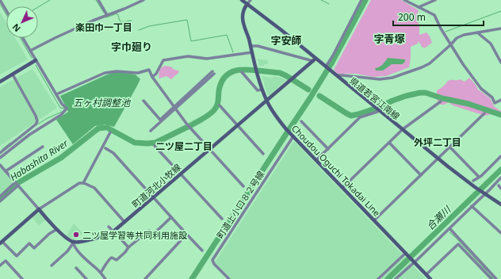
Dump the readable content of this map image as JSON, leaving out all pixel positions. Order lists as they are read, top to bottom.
{
  "streets": {
    "street": [
      "県道若宮江南線",
      "Choudou Oguchi Tokadai Line",
      "町道河北小牧線",
      "町道上小口８２号線"
    ]
  },
  "crossings": [
    ["県道若宮江南線", "Choudou Oguchi Tokadai Line"],
    ["県道若宮江南線", "町道河北小牧線"],
    ["Choudou Oguchi Tokadai Line", "町道河北小牧線"],
    ["Choudou Oguchi Tokadai Line", "町道上小口８２号線"]
  ],
  "districts": [
    "楽田巾一丁目",
    "字青塚",
    "字安師",
    "字巾廻り",
    "外坪二丁目",
    "二ツ屋二丁目"
  ],
  "water": ["五ヶ村調整池", "Habashita River", "合瀬川"],
  "places": ["二ツ屋学習等共同利用施設"],
  "scale_bar": "200 m",
  "north": "bottom left"
}
